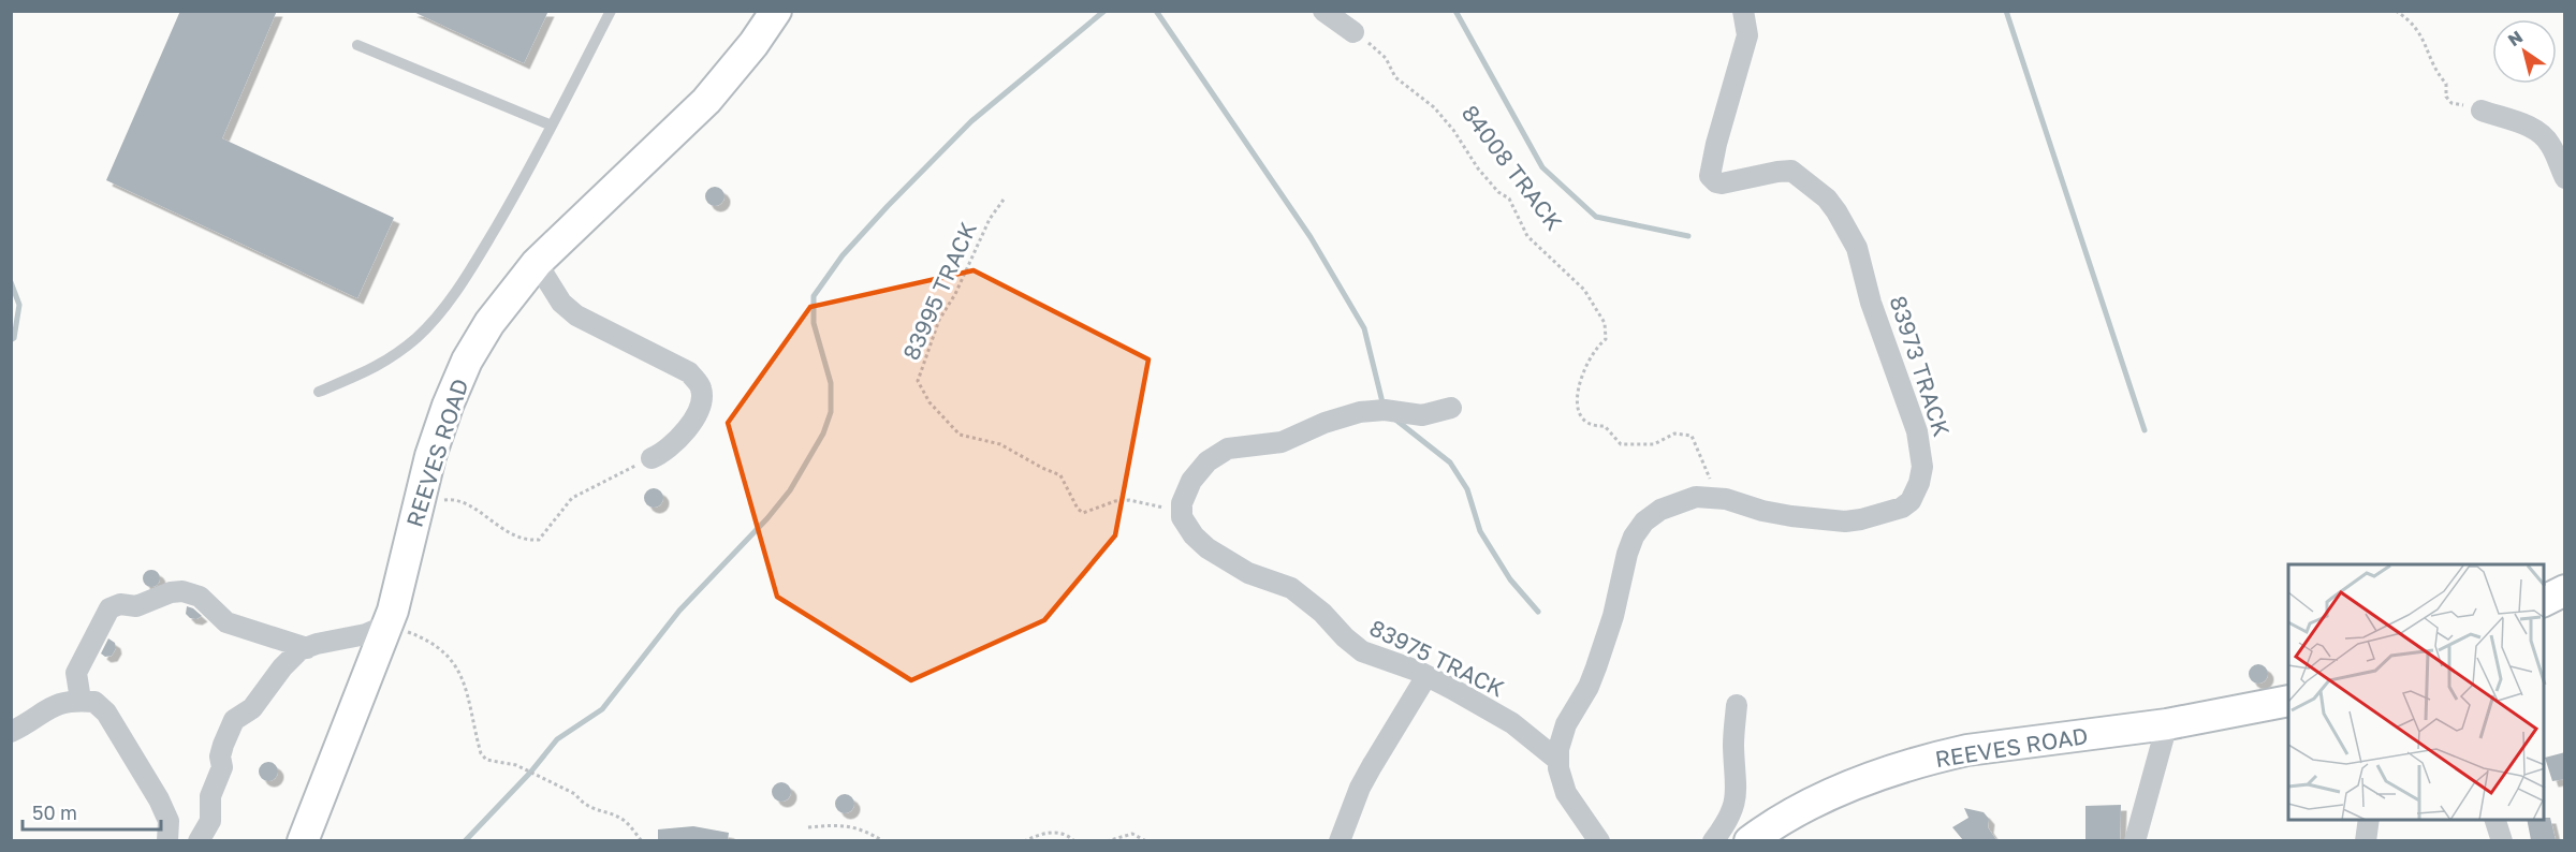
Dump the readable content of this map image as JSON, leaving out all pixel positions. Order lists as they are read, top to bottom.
{
  "streets": {
    "street": ["83973 TRACK", "REEVES ROAD", "83975 TRACK"],
    "path": ["84008 TRACK", "83995 TRACK"]
  },
  "crossings": [
    ["84008 TRACK", "83973 TRACK"],
    ["83995 TRACK", "83975 TRACK"],
    ["83973 TRACK", "83975 TRACK"]
  ],
  "scale_bar": "50 m",
  "north": "top left"
}
